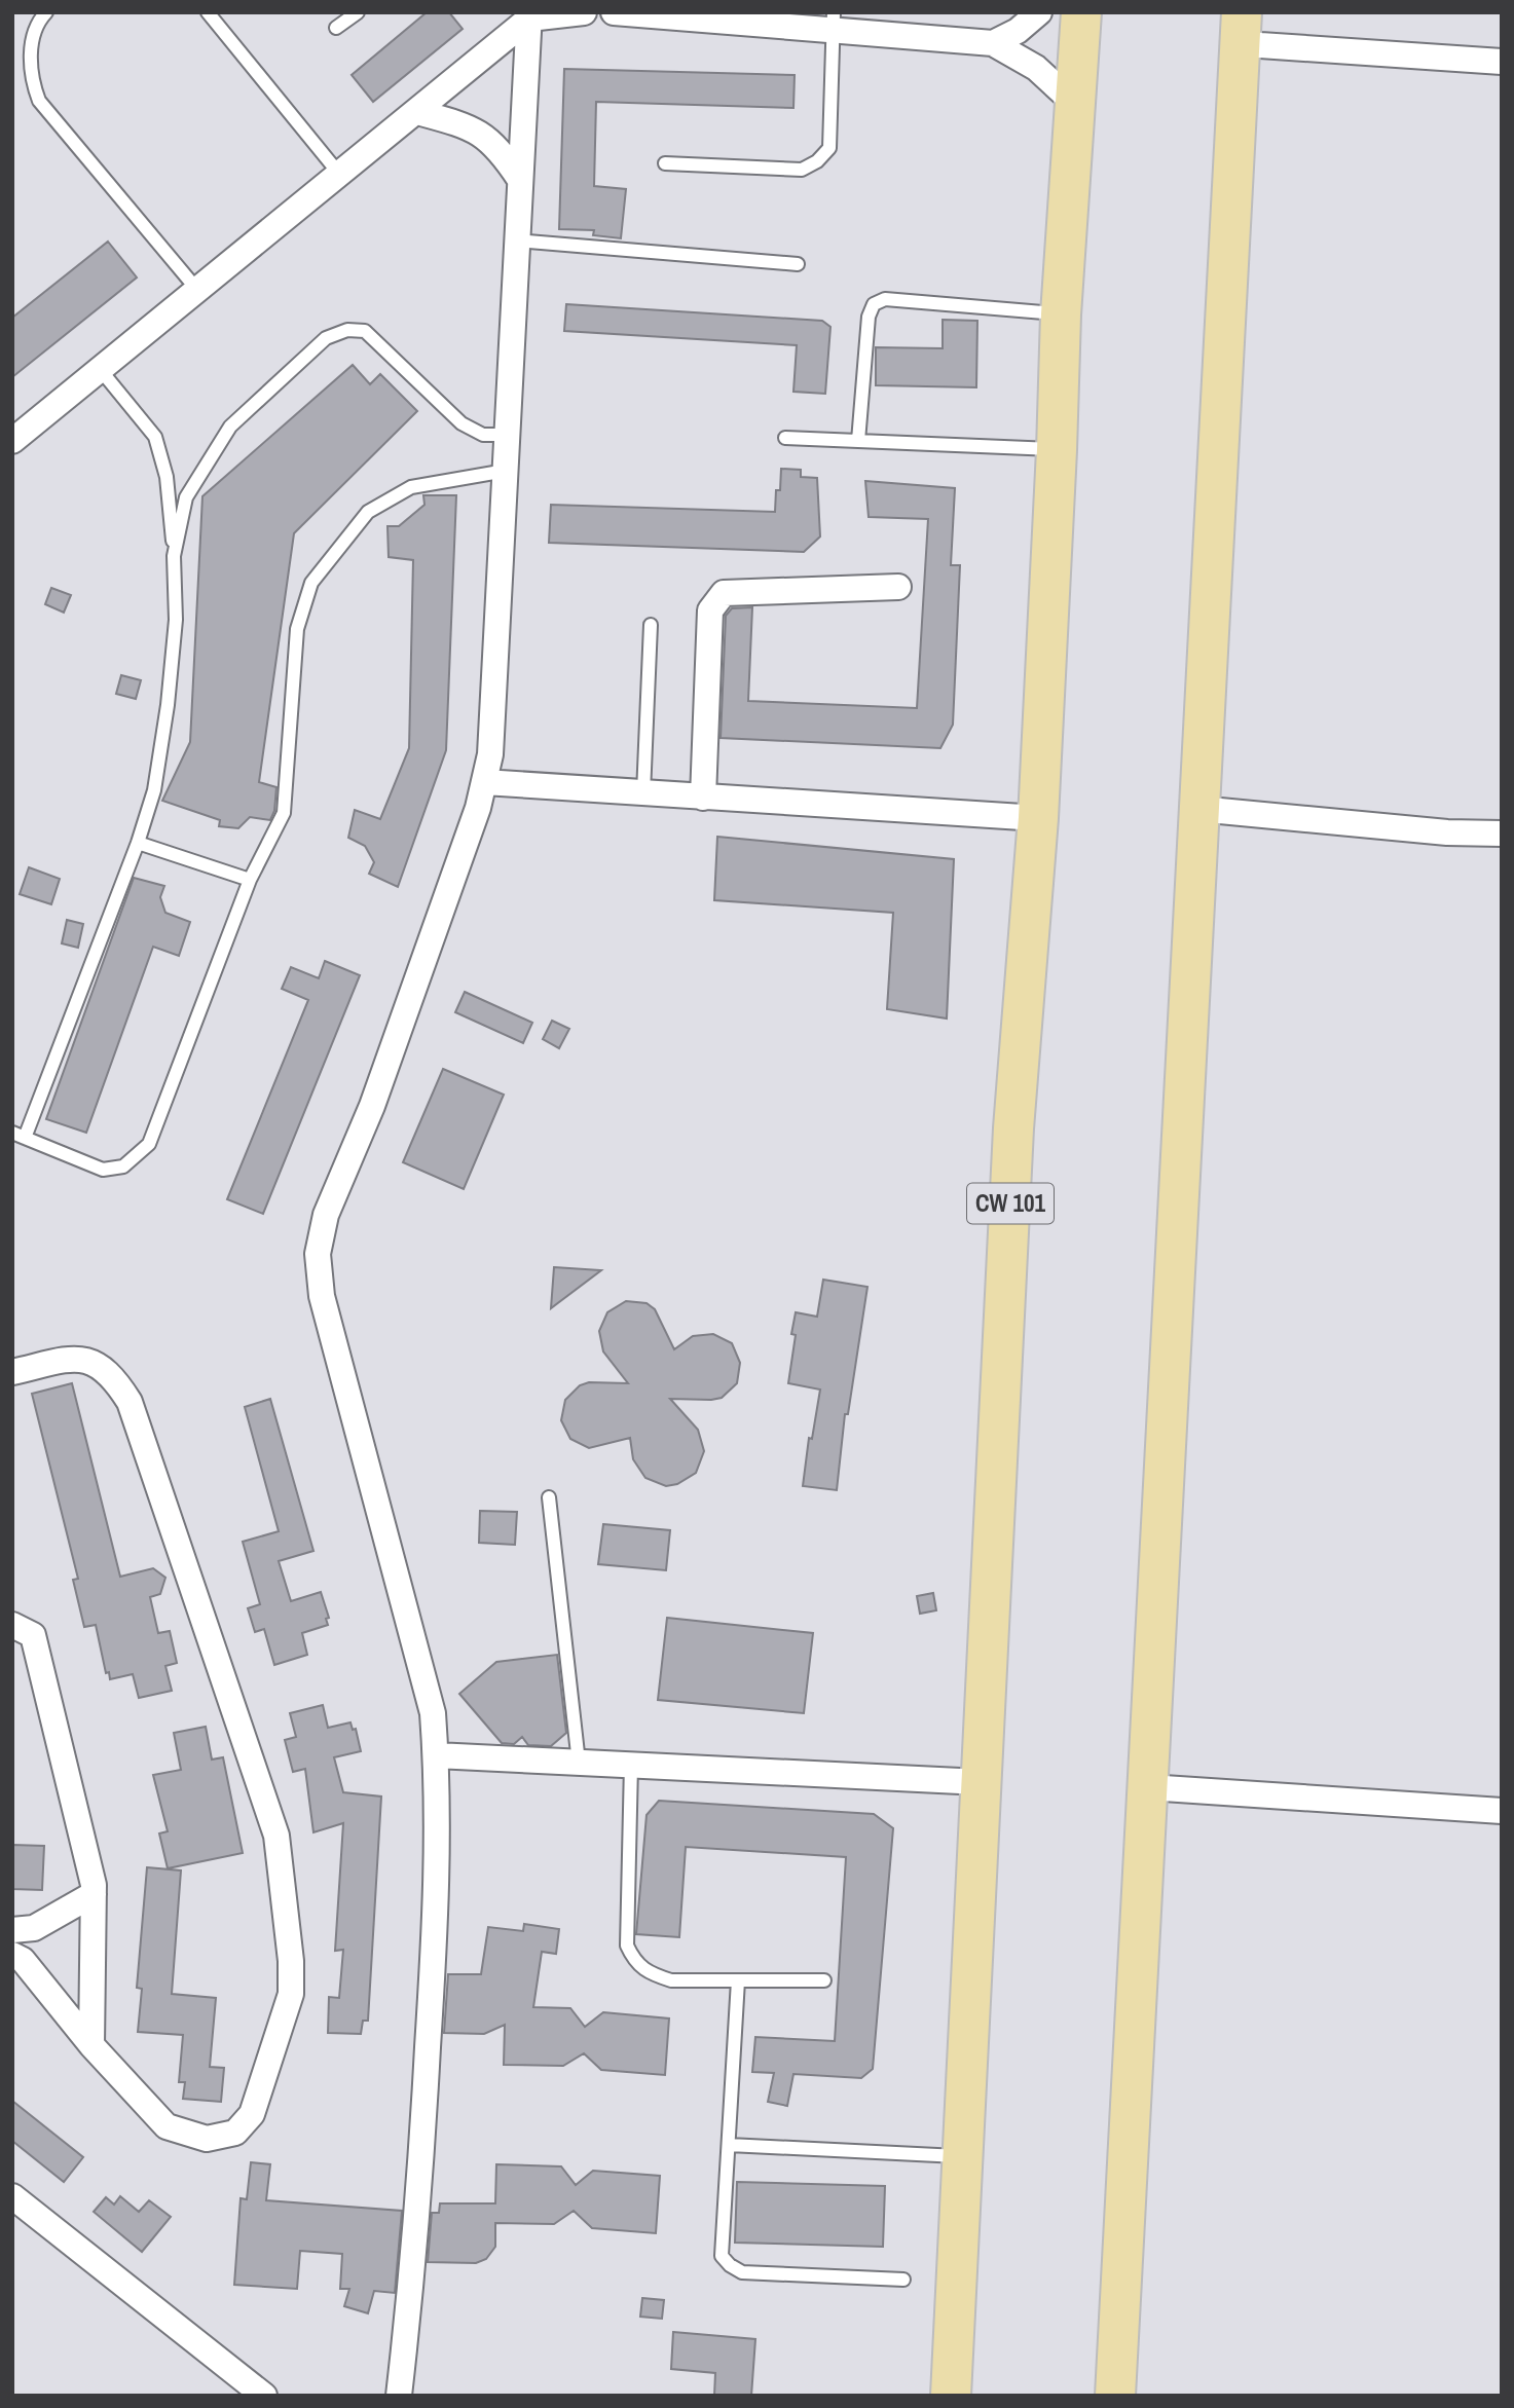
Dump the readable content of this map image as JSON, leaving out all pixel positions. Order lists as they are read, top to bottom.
{
  "streets": {
    "main road": ["CW 101"]
  }
}
